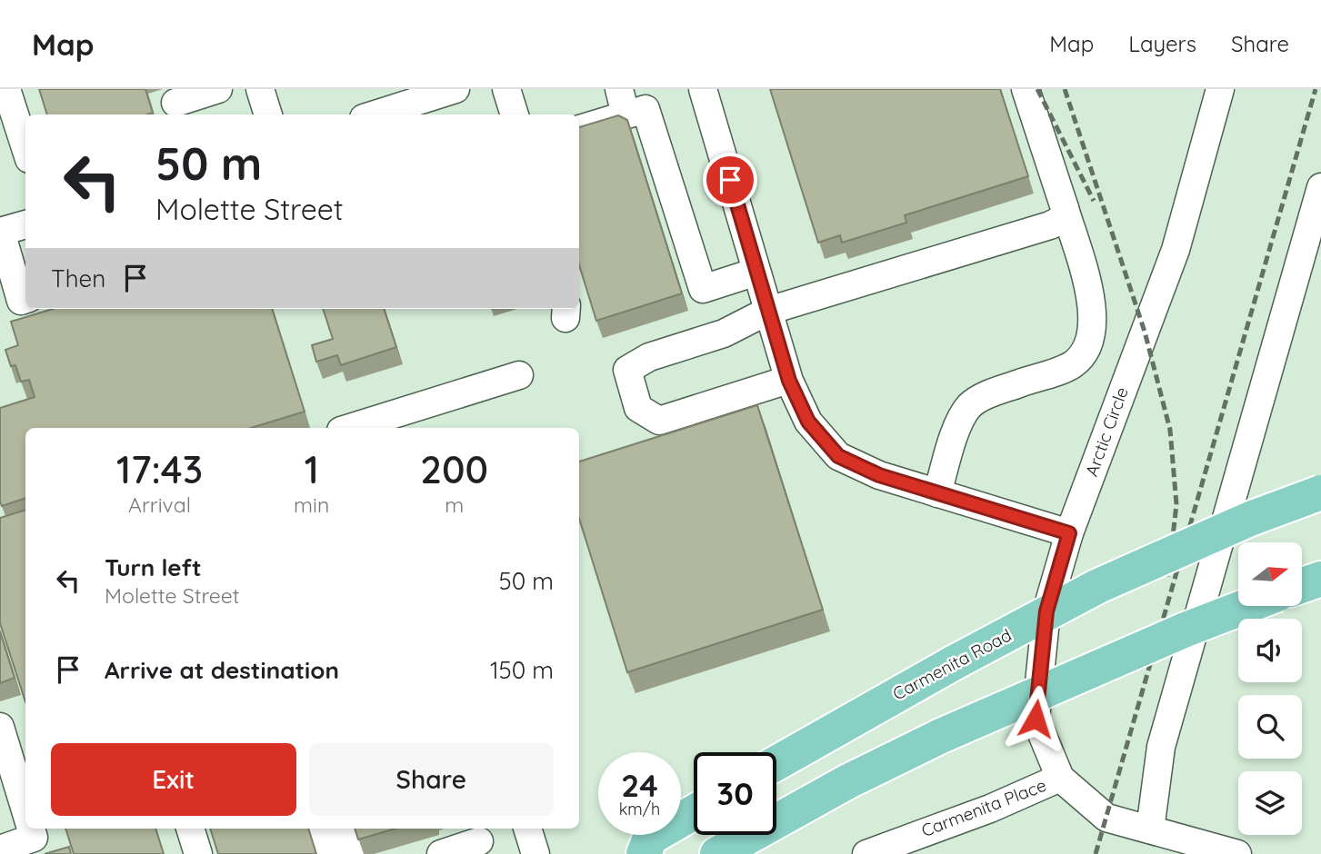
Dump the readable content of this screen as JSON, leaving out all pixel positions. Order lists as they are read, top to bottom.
{
  "streets": {
    "main road": ["Carmenita Road"],
    "street": ["Arctic Circle", "Carmenita Place"]
  },
  "crossings": [
    ["Arctic Circle", "Carmenita Place"]
  ],
  "north": "right",
  "page": {
    "header": "Map",
    "nav": ["Map", "Layers", "Share"],
    "turn": ["50 m", "Molette Street"],
    "then": "Then",
    "eta": [
      "17:43",
      "Arrival",
      "1",
      "min",
      "200",
      "m"
    ],
    "list": [
      {
        "name": "Turn left",
        "note": "Molette Street",
        "value": "50 m"
      },
      {
        "name": "Arrive at destination",
        "value": "150 m"
      }
    ],
    "buttons": ["Exit", "Share"],
    "speed": "24 km/h",
    "limit": "30"
  }
}
